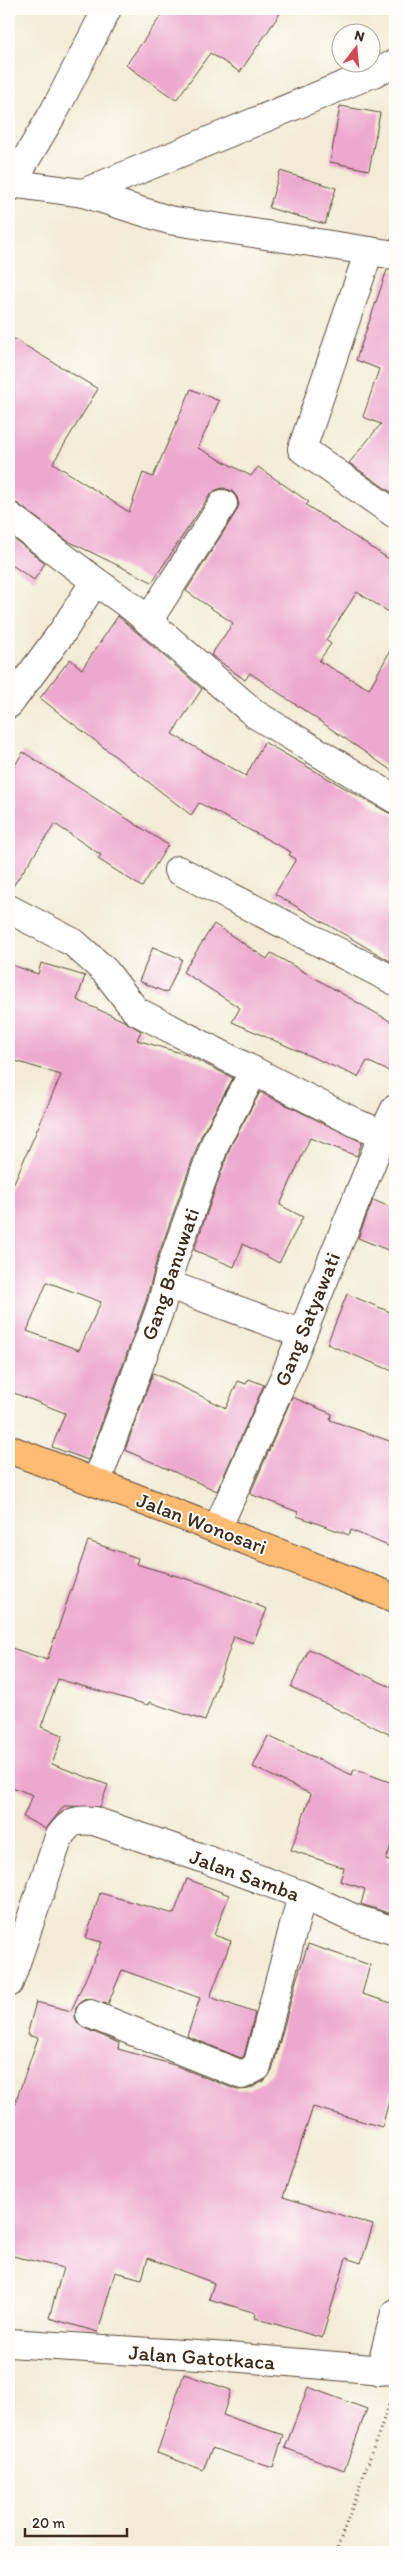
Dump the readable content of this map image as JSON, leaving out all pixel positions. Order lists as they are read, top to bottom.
{
  "streets": {
    "highway": ["Jalan Wonosari"],
    "street": [
      "Gang Banuwati",
      "Gang Satyawati",
      "Jalan Samba",
      "Jalan Gatotkaca"
    ]
  },
  "crossings": [
    ["Gang Banuwati", "Jalan Wonosari"],
    ["Gang Satyawati", "Jalan Wonosari"]
  ],
  "scale_bar": "20 m",
  "north": "top"
}
